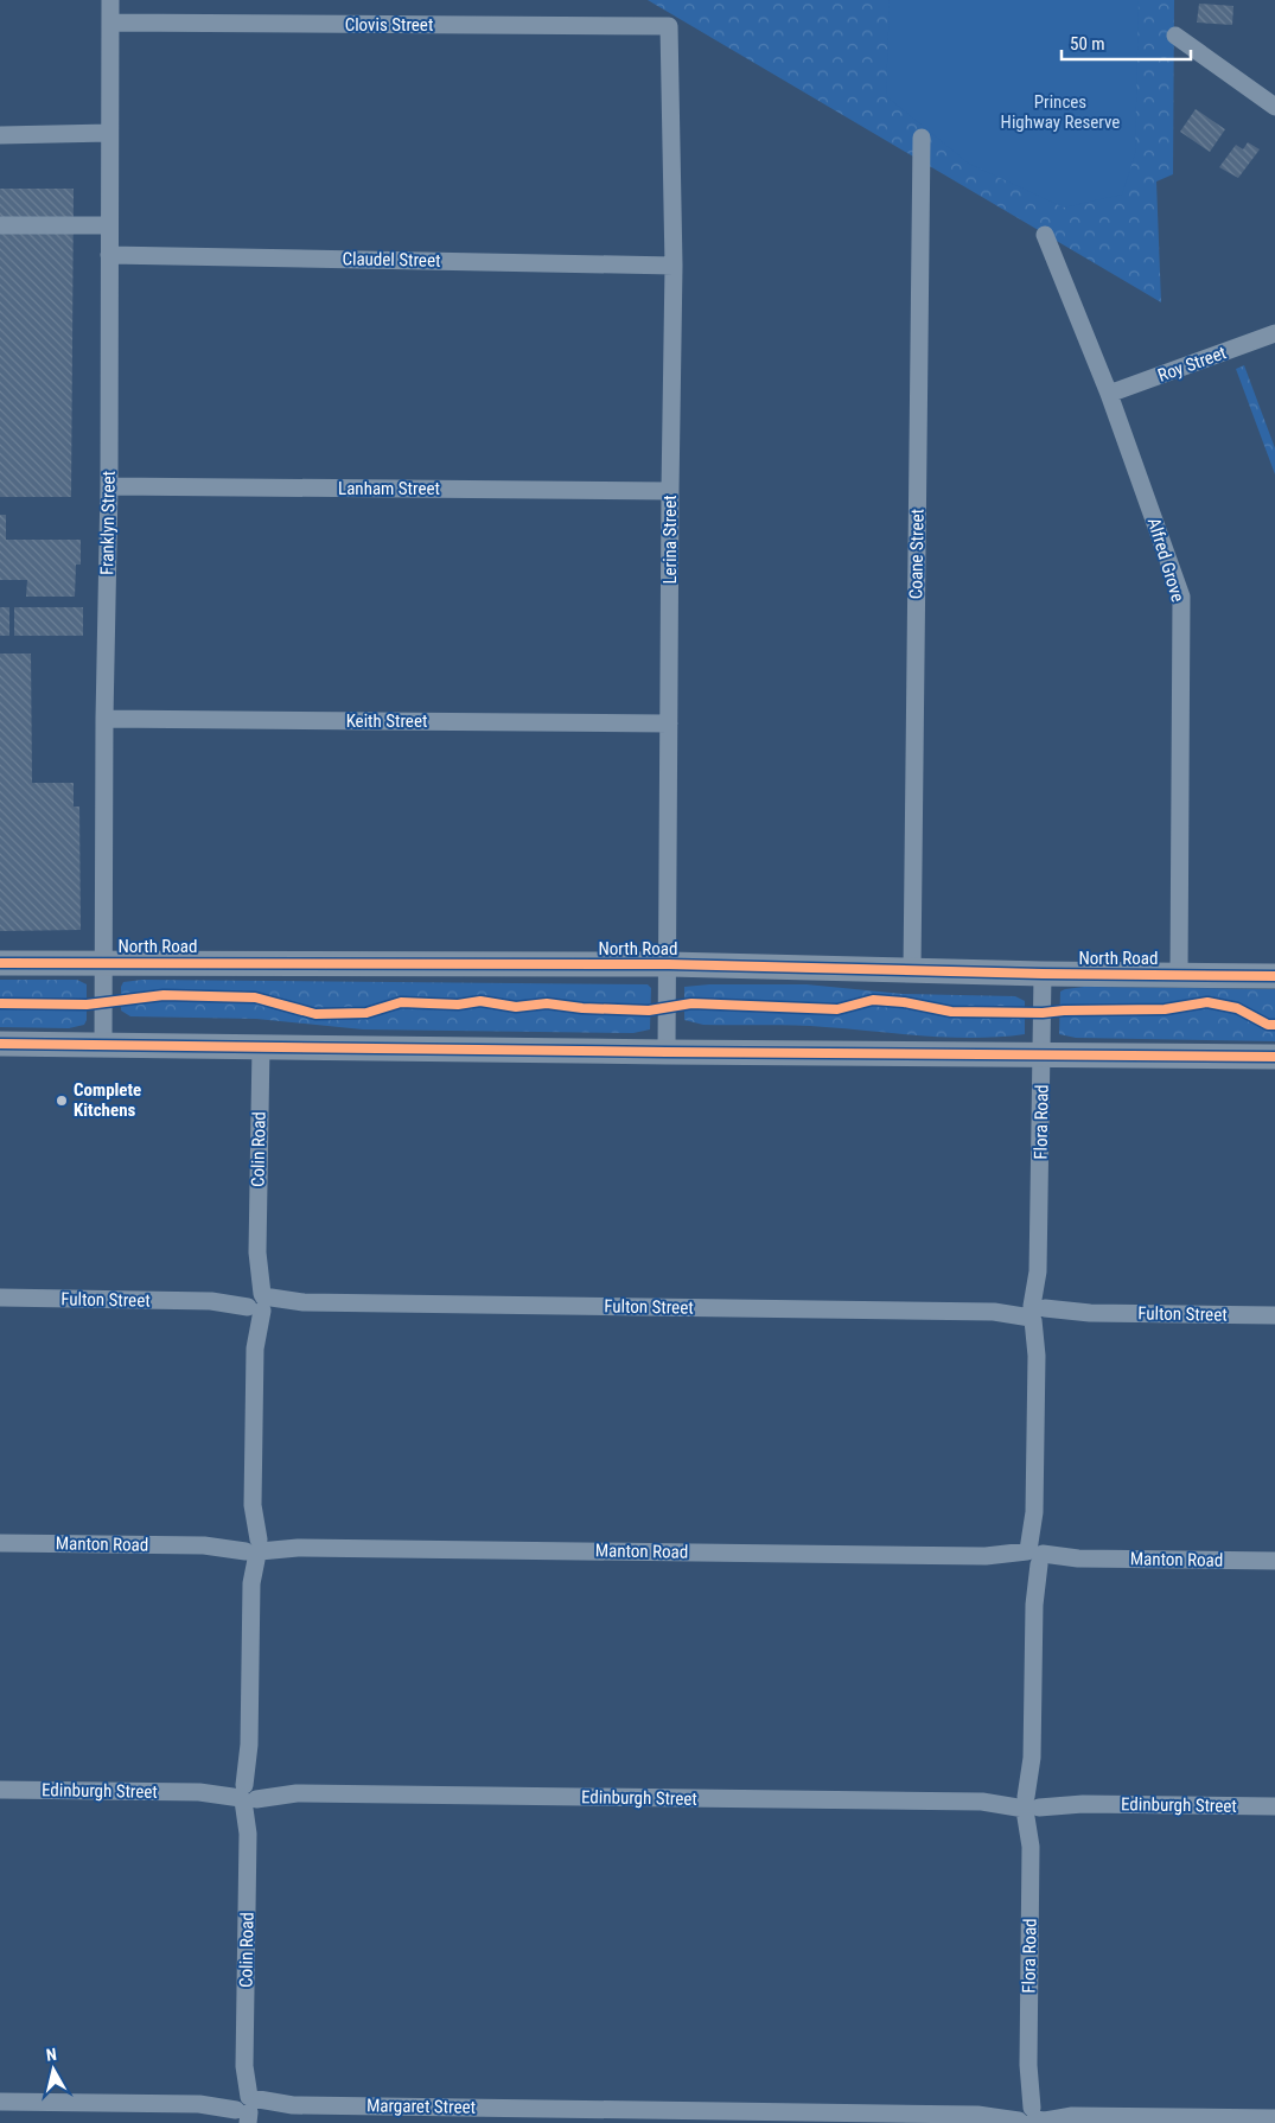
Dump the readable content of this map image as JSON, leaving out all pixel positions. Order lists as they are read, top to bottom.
{
  "streets": {
    "highway": ["North Road"],
    "street": [
      "Clovis Street",
      "Claudel Street",
      "Roy Street",
      "Lanham Street",
      "Franklyn Street",
      "Lerina Street",
      "Coane Street",
      "Alfred Grove",
      "Keith Street",
      "Flora Road",
      "Colin Road",
      "Fulton Street",
      "Manton Road",
      "Edinburgh Street",
      "Margaret Street"
    ]
  },
  "crossings": [
    ["Clovis Street", "Franklyn Street"],
    ["Clovis Street", "Lerina Street"],
    ["Claudel Street", "Franklyn Street"],
    ["Claudel Street", "Lerina Street"],
    ["Roy Street", "Alfred Grove"],
    ["Lanham Street", "Franklyn Street"],
    ["Lanham Street", "Lerina Street"],
    ["Franklyn Street", "Keith Street"],
    ["Franklyn Street", "North Road"],
    ["Lerina Street", "Keith Street"],
    ["Lerina Street", "North Road"],
    ["Coane Street", "North Road"],
    ["Alfred Grove", "North Road"],
    ["North Road", "Flora Road"],
    ["Flora Road", "Fulton Street"],
    ["Flora Road", "Manton Road"],
    ["Flora Road", "Edinburgh Street"],
    ["Flora Road", "Margaret Street"],
    ["Colin Road", "Fulton Street"],
    ["Colin Road", "Manton Road"],
    ["Colin Road", "Edinburgh Street"],
    ["Colin Road", "Margaret Street"]
  ],
  "parks": ["Princes Highway Reserve"],
  "places": ["Complete Kitchens"],
  "scale_bar": "50 m",
  "north": "top"
}
